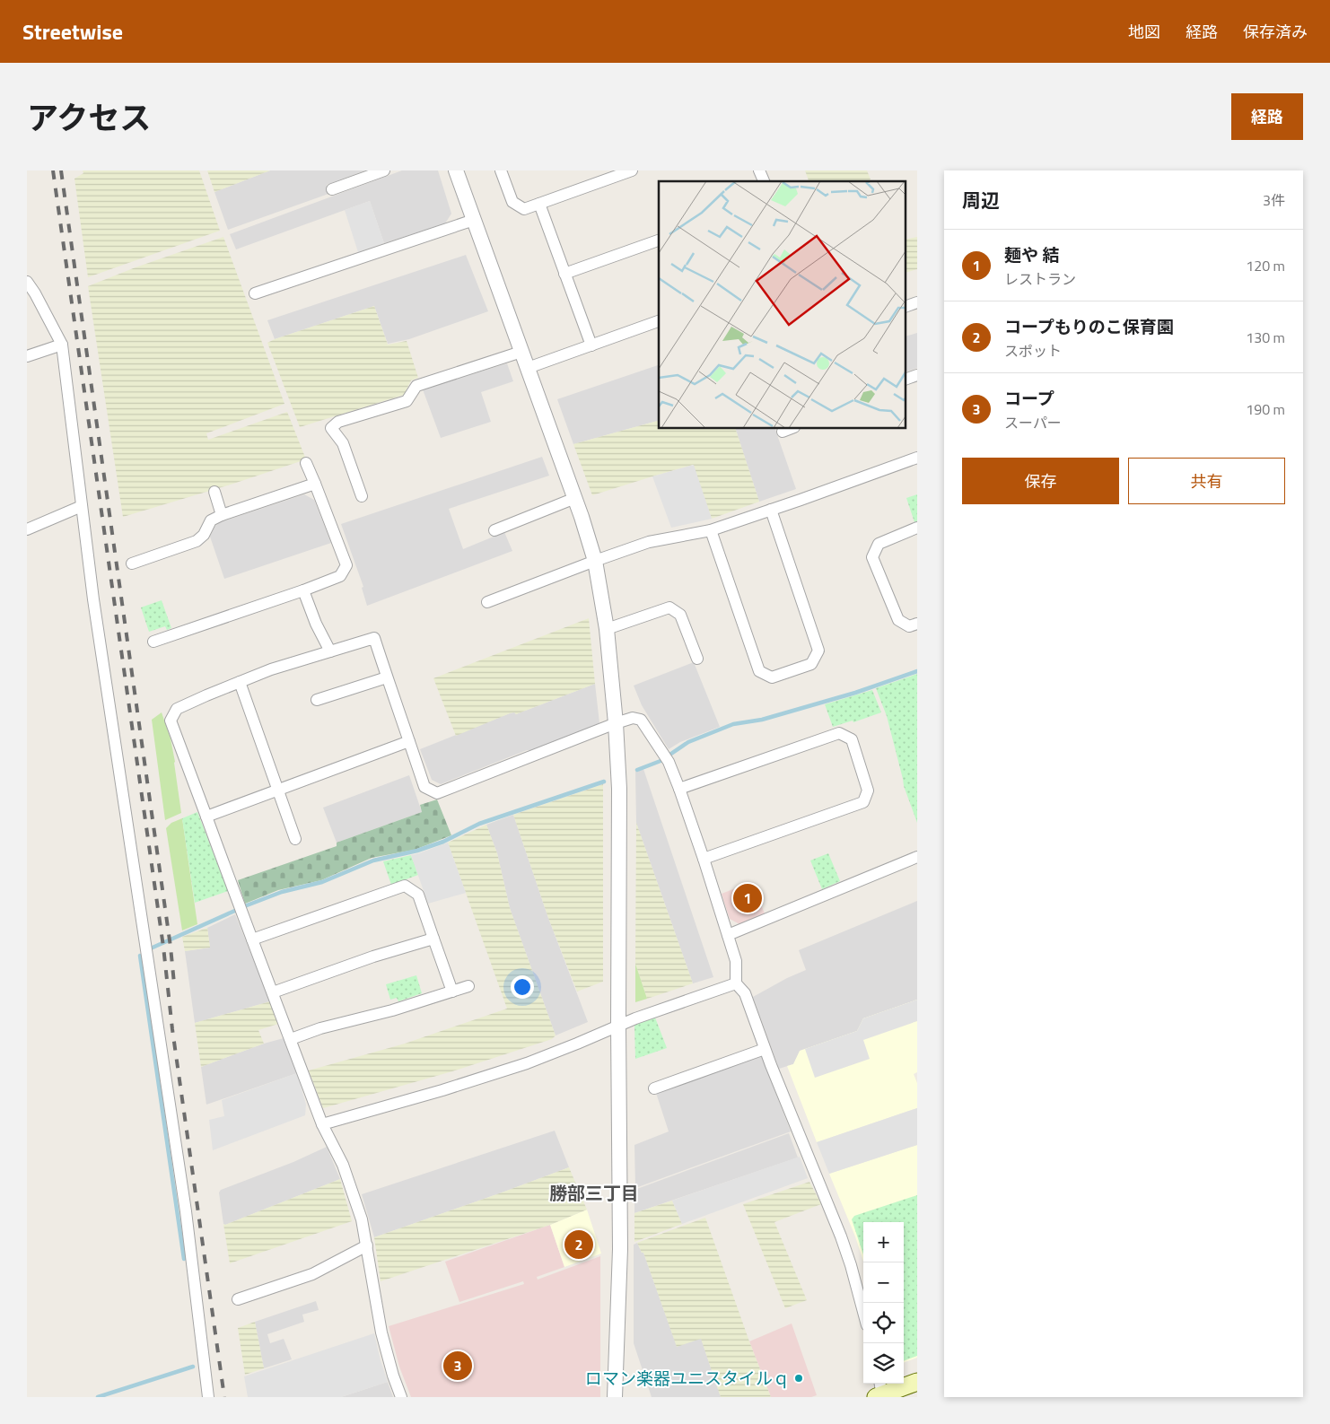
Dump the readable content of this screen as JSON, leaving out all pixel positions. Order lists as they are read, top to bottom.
{
  "districts": ["勝部三丁目"],
  "places": ["ロマン楽器ユニスタイルｑ"],
  "page": {
    "header": "Streetwise",
    "nav": ["地図", "経路", "保存済み"],
    "title": "アクセス",
    "buttons": [
      "経路",
      ["保存", "共有"]
    ],
    "heading": ["周辺", "3件"],
    "list": [
      {
        "mark": "1",
        "name": "麺や 結",
        "note": "レストラン",
        "value": "120 m"
      },
      {
        "mark": "2",
        "name": "コープもりのこ保育園",
        "note": "スポット",
        "value": "130 m"
      },
      {
        "mark": "3",
        "name": "コープ",
        "note": "スーパー",
        "value": "190 m"
      }
    ],
    "pins": ["1", "2", "3"],
    "map_buttons": ["+", "−"]
  }
}
